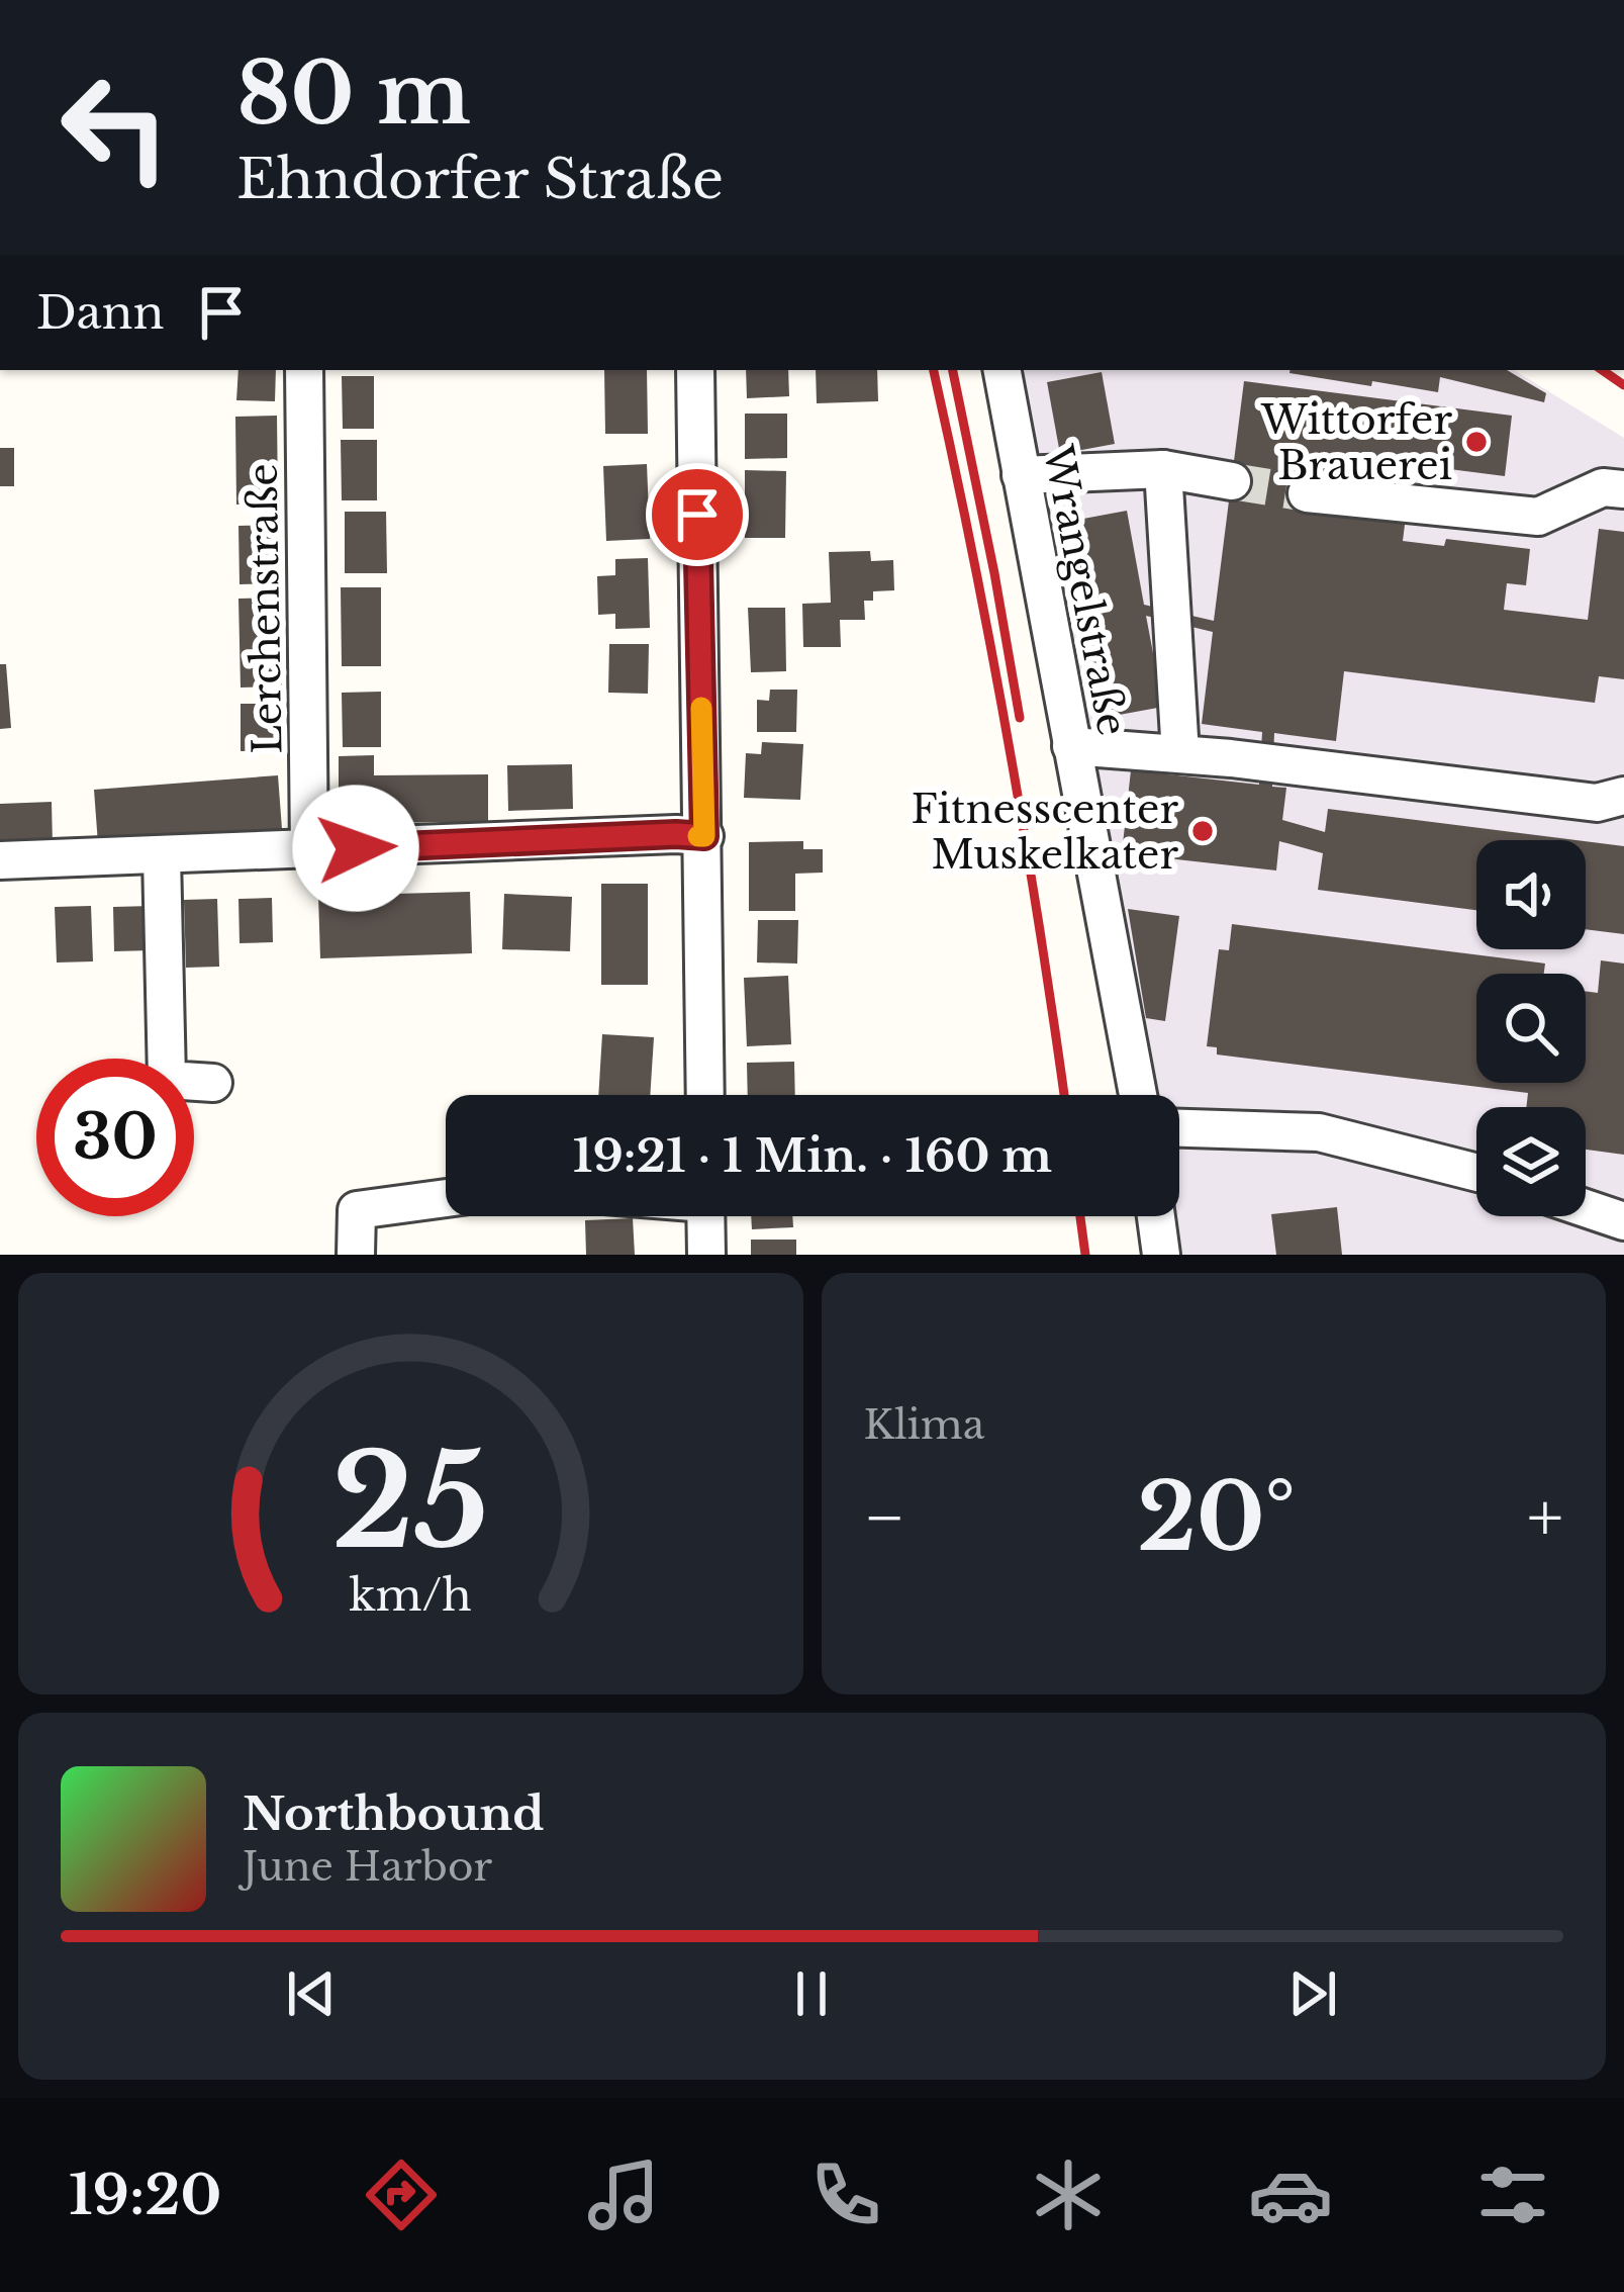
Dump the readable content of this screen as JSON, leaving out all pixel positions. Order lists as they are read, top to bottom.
{
  "streets": {
    "street": ["Wrangelstraße", "Lerchenstraße"]
  },
  "places": ["Wittorfer Brauerei", "Fitnesscenter Muskelkater"],
  "page": {
    "turn": ["80 m", "Ehndorfer Straße"],
    "then": "Dann",
    "limit": "30",
    "trip": "19:21 · 1 Min. · 160 m",
    "tile": "Klima",
    "heat": ["−", "20°", "+"],
    "song": ["Northbound", "June Harbor"],
    "tabs": "19:20",
    "gauge": ["25", "km/h"]
  }
}
